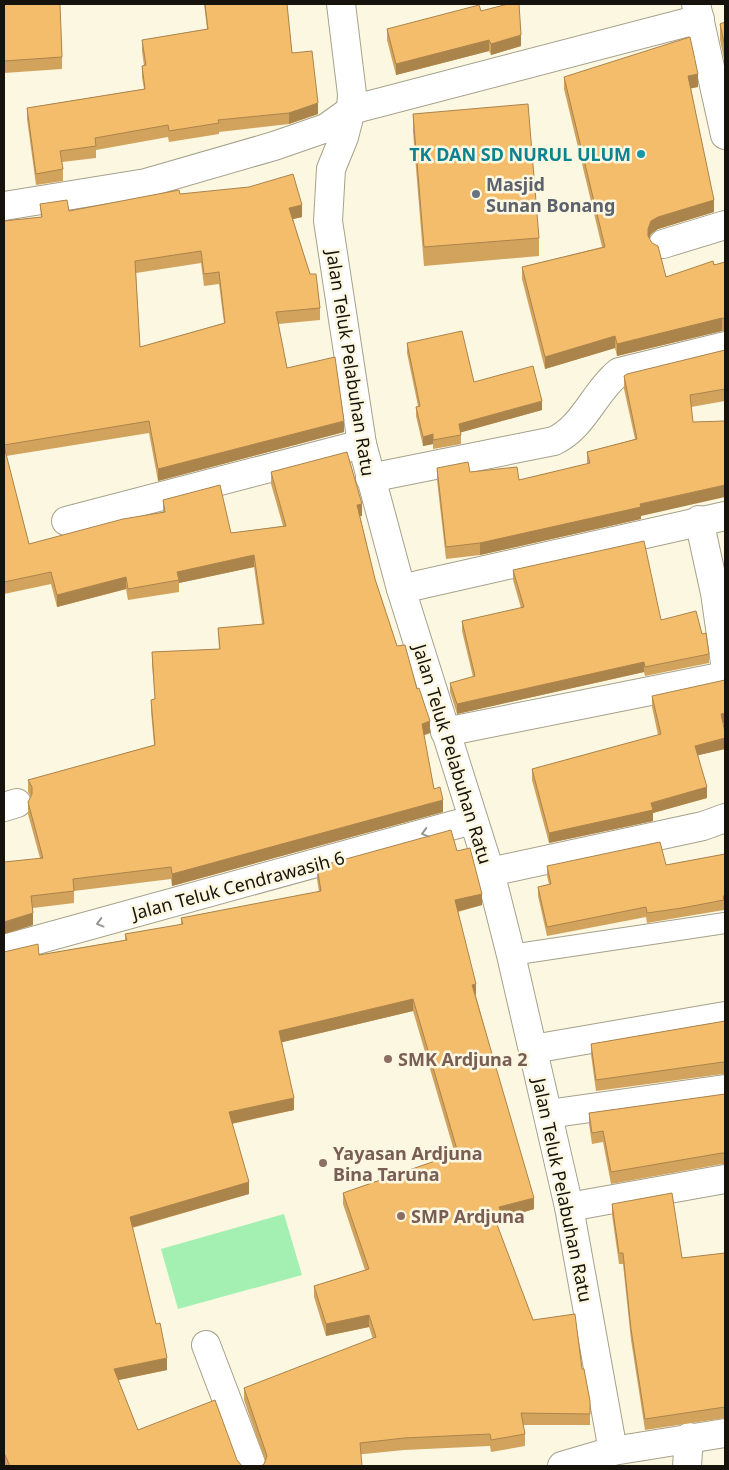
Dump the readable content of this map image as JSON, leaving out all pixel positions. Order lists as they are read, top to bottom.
{
  "streets": {
    "street": ["Jalan Teluk Pelabuhan Ratu", "Jalan Teluk Cendrawasih 6"]
  },
  "crossings": [
    ["Jalan Teluk Pelabuhan Ratu", "Jalan Teluk Cendrawasih 6"]
  ],
  "one_way": ["Jalan Teluk Cendrawasih 6"],
  "places": [
    "TK DAN SD NURUL ULUM",
    "Masjid Sunan Bonang",
    "SMK Ardjuna 2",
    "Yayasan Ardjuna Bina Taruna",
    "SMP Ardjuna"
  ]
}
